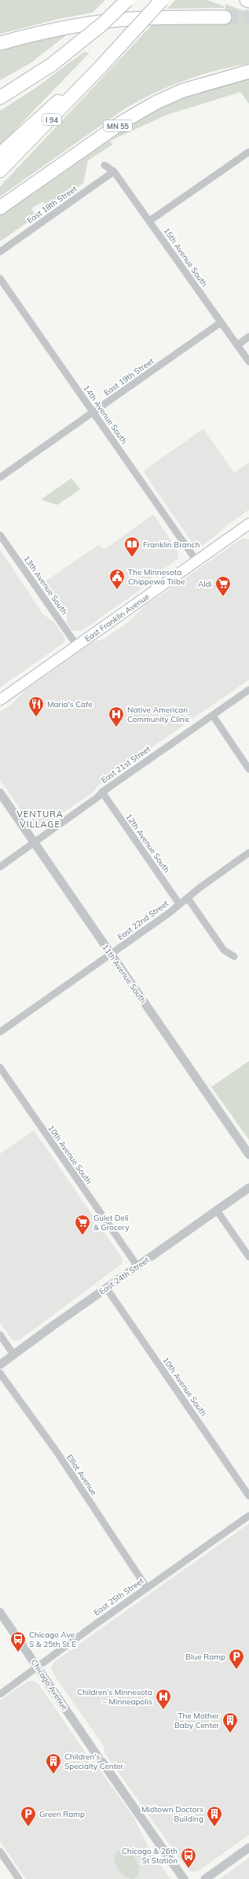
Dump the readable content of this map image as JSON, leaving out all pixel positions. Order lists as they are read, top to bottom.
{
  "streets": {
    "highway": ["I 94", "MN 55"],
    "main road": ["East Franklin Avenue"],
    "street": [
      "East 18th Street",
      "15th Avenue South",
      "East 19th Street",
      "14th Avenue South",
      "13th Avenue South",
      "East 21st Street",
      "12th Avenue South",
      "East 22nd Street",
      "11th Avenue South",
      "10th Avenue South",
      "East 24th Street",
      "Elliot Avenue",
      "East 25th Street",
      "Chicago Avenue"
    ]
  },
  "crossings": [
    ["East 18th Street", "15th Avenue South"],
    ["15th Avenue South", "East 19th Street"],
    ["East 19th Street", "14th Avenue South"],
    ["14th Avenue South", "East Franklin Avenue"],
    ["13th Avenue South", "East Franklin Avenue"],
    ["East 21st Street", "12th Avenue South"],
    ["East 21st Street", "11th Avenue South"],
    ["12th Avenue South", "East 22nd Street"],
    ["East 22nd Street", "11th Avenue South"],
    ["10th Avenue South", "East 24th Street"],
    ["Elliot Avenue", "East 25th Street"],
    ["East 25th Street", "Chicago Avenue"]
  ],
  "districts": ["VENTURA VILLAGE"],
  "places": {
    "library": ["Franklin Branch"],
    "public building": ["The Minnesota Chippewa Tribe"],
    "supermarket": ["Aldi", "Gulet Deli & Grocery"],
    "restaurant": ["Maria's Cafe"],
    "hospital": ["Native American Community Clinic", "Children’s Minnesota – Minneapolis"],
    "bus stop": ["Chicago Ave S & 25th St E", "Chicago & 26th St Station"],
    "parking": ["Blue Ramp", "Green Ramp"],
    "building": ["The Mother Baby Center", "Children's Specialty Center", "Midtown Doctors Building"]
  }
}
